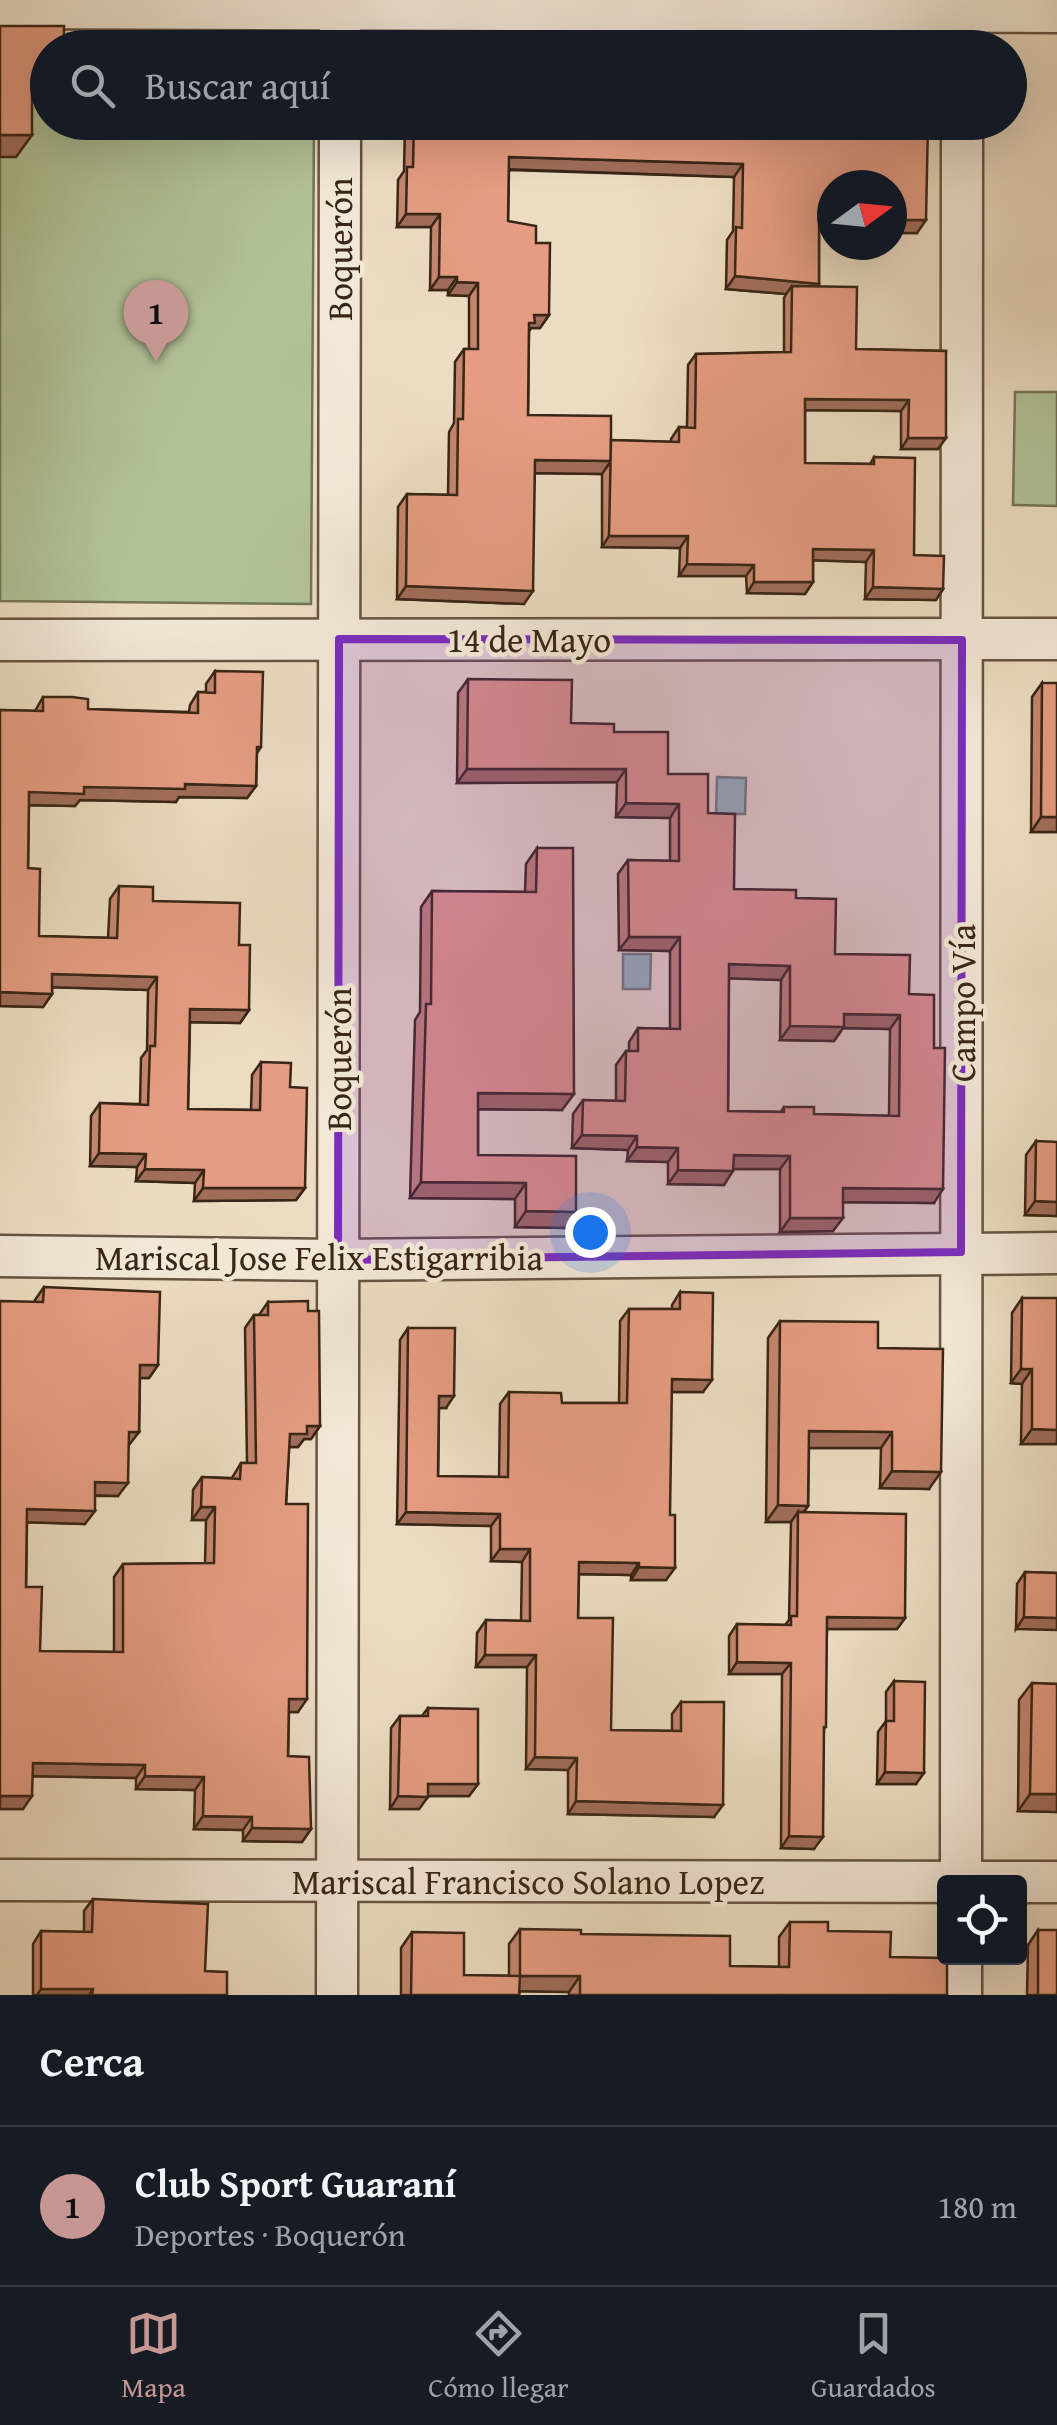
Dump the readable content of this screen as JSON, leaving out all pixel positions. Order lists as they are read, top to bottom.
{
  "streets": {
    "street": [
      "Boquerón",
      "14 de Mayo",
      "Campo Vía",
      "Mariscal Jose Felix Estigarribia",
      "Mariscal Francisco Solano Lopez"
    ]
  },
  "crossings": [
    ["Boquerón", "14 de Mayo"],
    ["Boquerón", "Mariscal Jose Felix Estigarribia"],
    ["Boquerón", "Mariscal Francisco Solano Lopez"],
    ["14 de Mayo", "Campo Vía"],
    ["Campo Vía", "Mariscal Jose Felix Estigarribia"]
  ],
  "north": "right",
  "page": {
    "search": "Buscar aquí",
    "pins": "1",
    "heading": "Cerca",
    "list": [
      {
        "mark": "1",
        "name": "Club Sport Guaraní",
        "note": "Deportes · Boquerón",
        "value": "180 m"
      }
    ],
    "nav": ["Mapa", "Cómo llegar", "Guardados"]
  }
}
